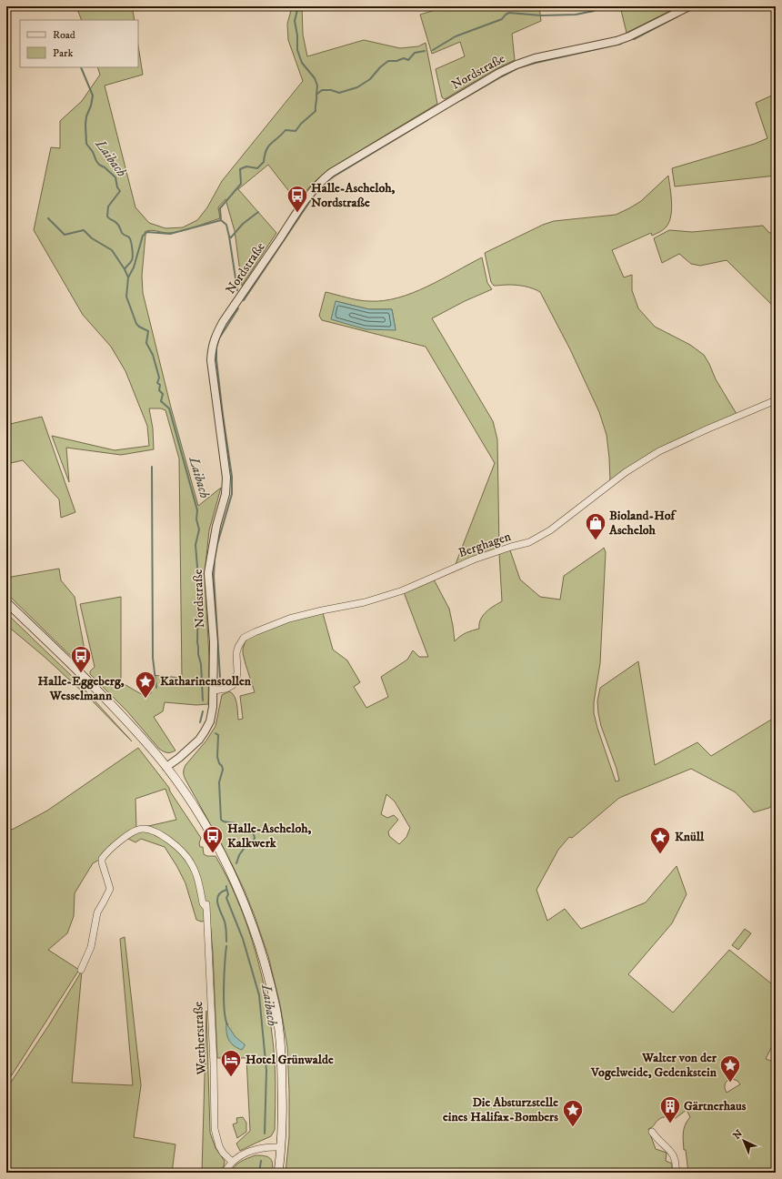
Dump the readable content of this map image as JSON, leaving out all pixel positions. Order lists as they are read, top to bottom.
{
  "streets": {
    "street": ["Nordstraße", "Berghagen", "Wertherstraße"]
  },
  "crossings": [
    ["Nordstraße", "Berghagen"]
  ],
  "water": ["Laibach"],
  "places": {
    "bus stop": ["Halle-Ascheloh, Nordstraße", "Halle-Eggeberg, Wesselmann", "Halle-Ascheloh, Kalkwerk"],
    "shop": ["Bioland-Hof Ascheloh"],
    "place": [
      "Katharinenstollen",
      "Knüll",
      "Walter von der Vogelweide, Gedenkstein",
      "Die Absturzstelle eines Halifax-Bombers"
    ],
    "hotel": ["Hotel Grünwalde"],
    "building": ["Gärtnerhaus"]
  },
  "legend": ["Road", "Park"],
  "north": "top left"
}
